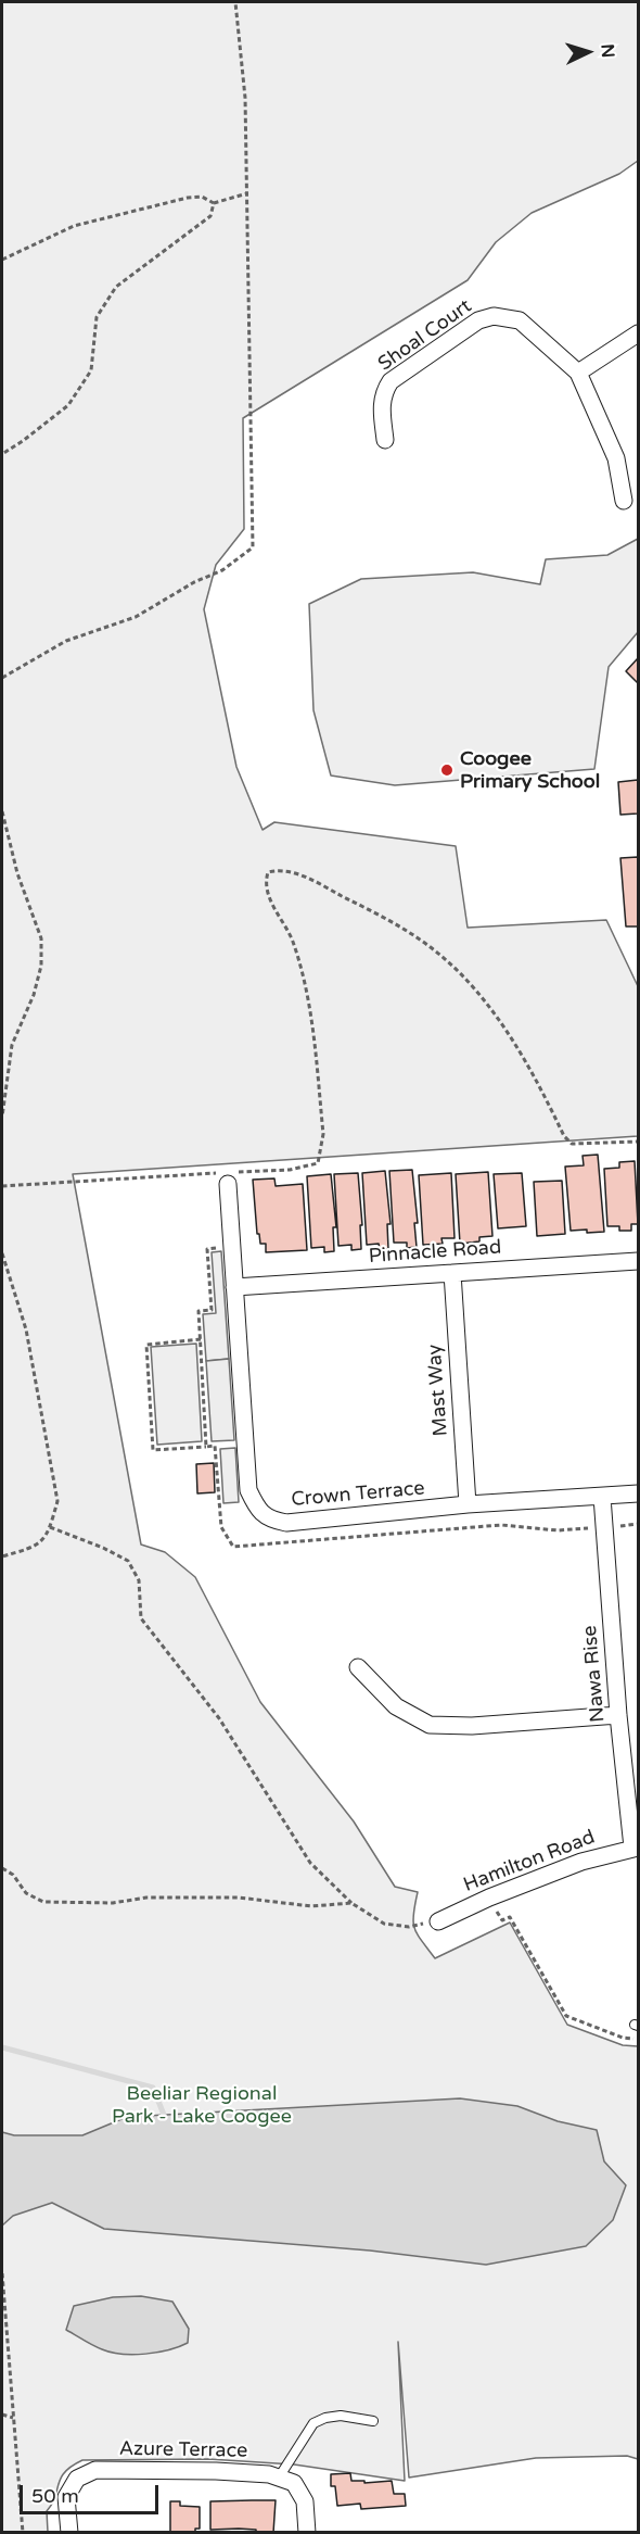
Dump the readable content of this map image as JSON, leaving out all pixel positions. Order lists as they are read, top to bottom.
{
  "streets": {
    "street": [
      "Shoal Court",
      "Pinnacle Road",
      "Mast Way",
      "Crown Terrace",
      "Nawa Rise",
      "Hamilton Road",
      "Azure Terrace"
    ]
  },
  "crossings": [
    ["Pinnacle Road", "Mast Way"],
    ["Pinnacle Road", "Crown Terrace"],
    ["Mast Way", "Crown Terrace"],
    ["Crown Terrace", "Nawa Rise"],
    ["Nawa Rise", "Hamilton Road"]
  ],
  "parks": ["Beeliar Regional Park - Lake Coogee"],
  "places": ["Coogee Primary School"],
  "scale_bar": "50 m",
  "north": "right"
}
